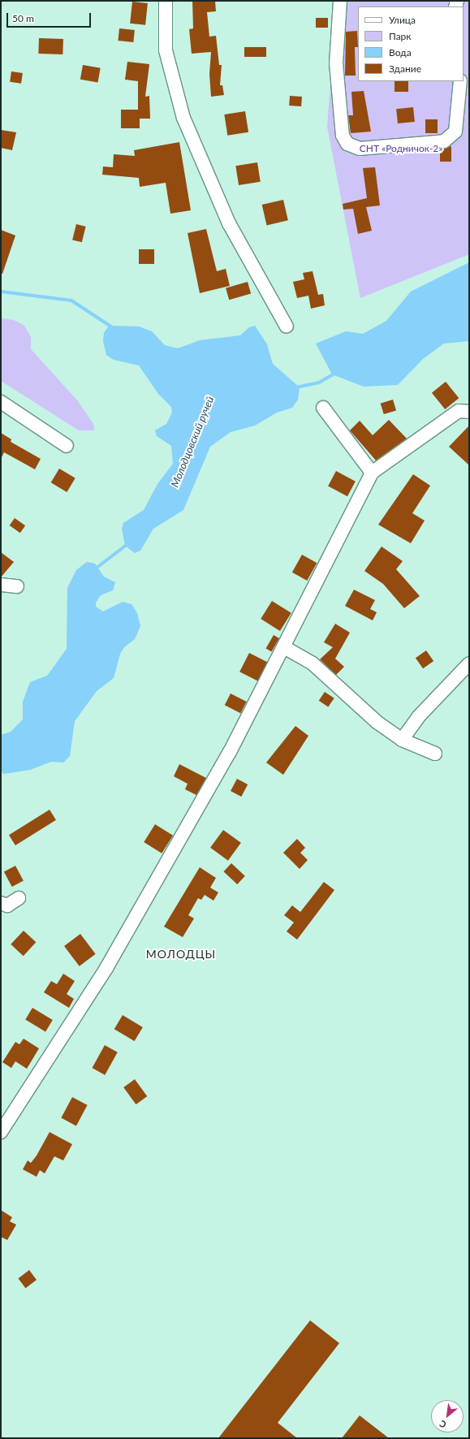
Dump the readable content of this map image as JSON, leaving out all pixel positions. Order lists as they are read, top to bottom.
{
  "districts": ["МОЛОДЦЫ"],
  "water": ["Молодцовский ручей"],
  "parks": ["СНТ «Родничок-2»"],
  "legend": [
    "Улица",
    "Парк",
    "Вода",
    "Здание"
  ],
  "scale_bar": "50 m",
  "north": "bottom left"
}
